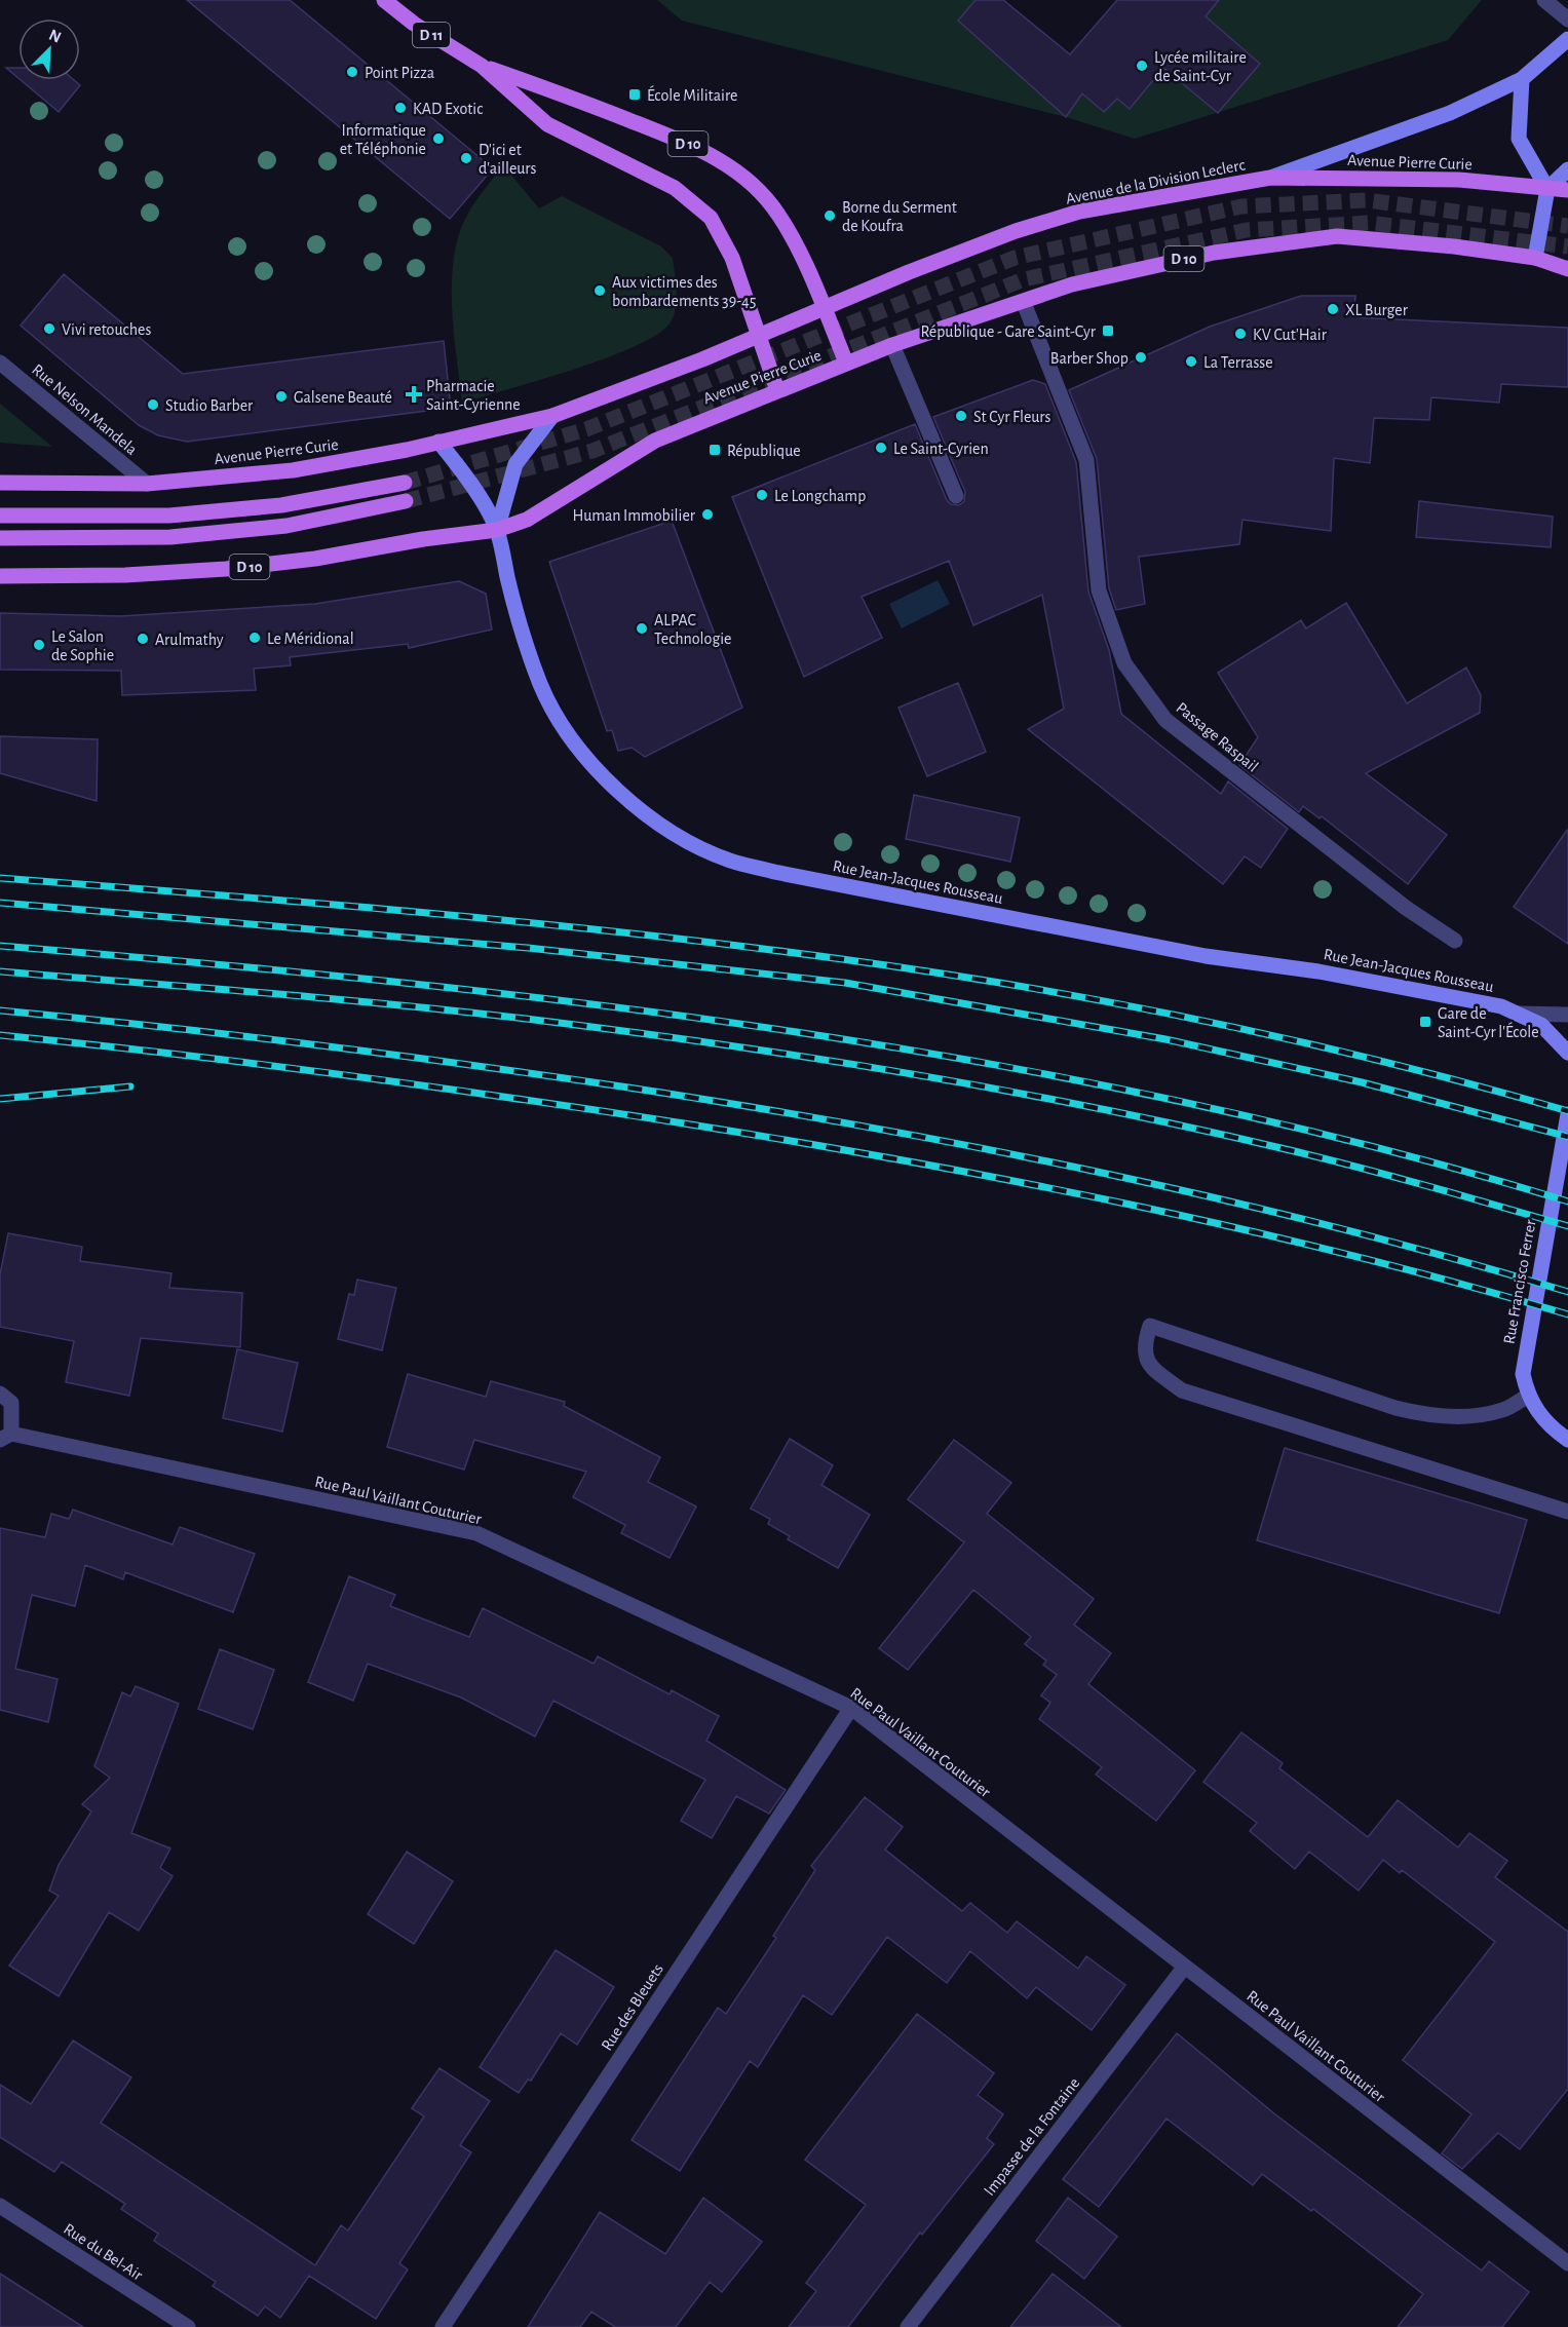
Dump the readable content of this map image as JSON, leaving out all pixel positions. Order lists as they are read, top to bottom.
{
  "streets": {
    "main road": [
      "D 11",
      "D 10",
      "Avenue Pierre Curie",
      "Avenue de la Division Leclerc"
    ],
    "street": [
      "Rue Nelson Mandela",
      "Passage Raspail",
      "Rue Jean-Jacques Rousseau",
      "Rue Francisco Ferrer",
      "Rue Paul Vaillant Couturier",
      "Rue des Bleuets",
      "Impasse de la Fontaine",
      "Rue du Bel-Air"
    ]
  },
  "crossings": [
    ["D 11", "D 10"],
    ["D 10", "Avenue Pierre Curie"],
    ["D 10", "Avenue de la Division Leclerc"],
    ["D 10", "Passage Raspail"],
    ["Avenue Pierre Curie", "Avenue de la Division Leclerc"],
    ["Avenue Pierre Curie", "Rue Nelson Mandela"],
    ["Avenue Pierre Curie", "Rue Jean-Jacques Rousseau"],
    ["Rue Paul Vaillant Couturier", "Rue des Bleuets"],
    ["Rue Paul Vaillant Couturier", "Impasse de la Fontaine"]
  ],
  "places": {
    "other": [
      "Lycée militaire de Saint-Cyr",
      "Point Pizza",
      "KAD Exotic",
      "Informatique et Téléphonie",
      "D'ici et d'ailleurs",
      "Borne du Serment de Koufra",
      "Aux victimes des bombardements 39-45",
      "XL Burger",
      "Vivi retouches",
      "KV Cut'Hair",
      "Barber Shop",
      "La Terrasse",
      "Galsene Beauté",
      "Studio Barber",
      "St Cyr Fleurs",
      "Le Saint-Cyrien",
      "Le Longchamp",
      "Human Immobilier",
      "ALPAC Technologie",
      "Le Méridional",
      "Arulmathy",
      "Le Salon de Sophie"
    ],
    "transit": [
      "École Militaire",
      "République - Gare Saint-Cyr",
      "République",
      "Gare de Saint-Cyr l'École"
    ],
    "health": ["Pharmacie Saint-Cyrienne"]
  },
  "north": "top right"
}
